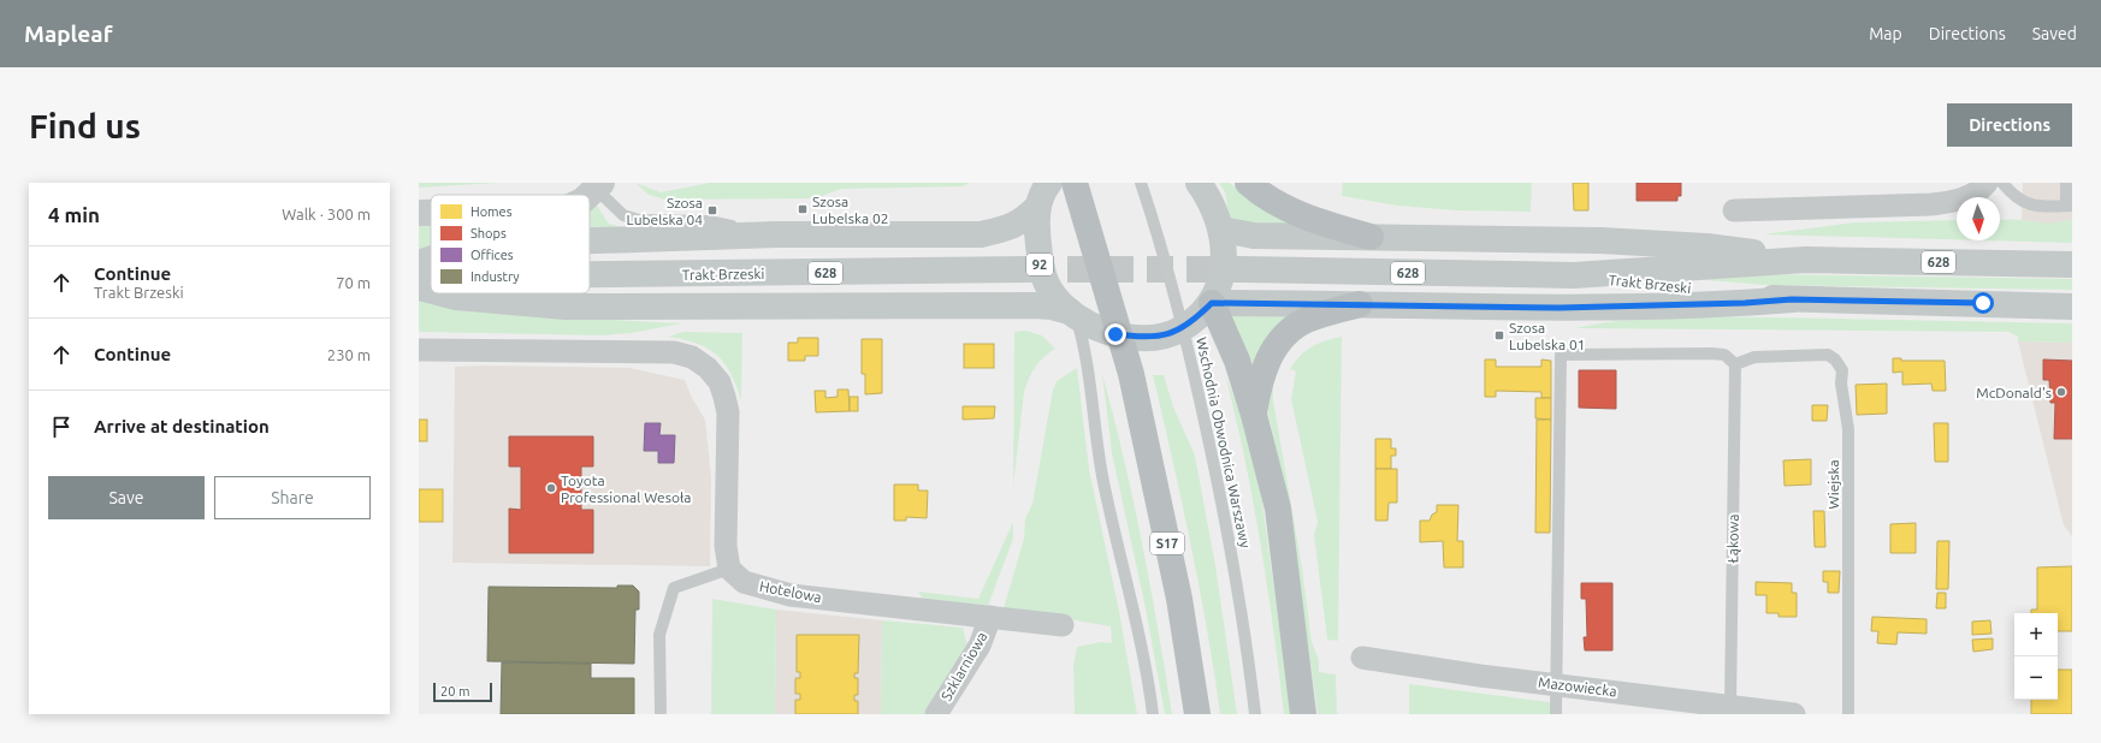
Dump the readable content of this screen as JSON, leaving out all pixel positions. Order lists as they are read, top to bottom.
{
  "streets": {
    "highway": ["S17"],
    "main road": ["628", "92", "Trakt Brzeski"],
    "street": ["Hotelowa", "Szklarniowa", "Mazowiecka"],
    "lane": ["Wschodnia Obwodnica Warszawy", "Wiejska", "Łąkowa"]
  },
  "crossings": [
    ["Wiejska", "Łąkowa"],
    ["Łąkowa", "Mazowiecka"],
    ["Hotelowa", "Szklarniowa"]
  ],
  "places": {
    "transit": ["Szosa Lubelska 02", "Szosa Lubelska 04", "Szosa Lubelska 01"],
    "other": ["McDonald's", "Toyota Professional Wesoła"]
  },
  "legend": [
    "Homes",
    "Shops",
    "Offices",
    "Industry"
  ],
  "scale_bar": "20 m",
  "north": "bottom",
  "page": {
    "header": "Mapleaf",
    "nav": ["Map", "Directions", "Saved"],
    "buttons": [
      "Directions",
      ["Save", "Share"]
    ],
    "title": "Find us",
    "heading": ["4 min", "Walk · 300 m"],
    "list": [
      ["Continue", "Trakt Brzeski", "70 m"],
      ["Continue", "230 m"],
      "Arrive at destination"
    ],
    "map_buttons": ["+", "−"],
    "scale": "20 m"
  }
}
